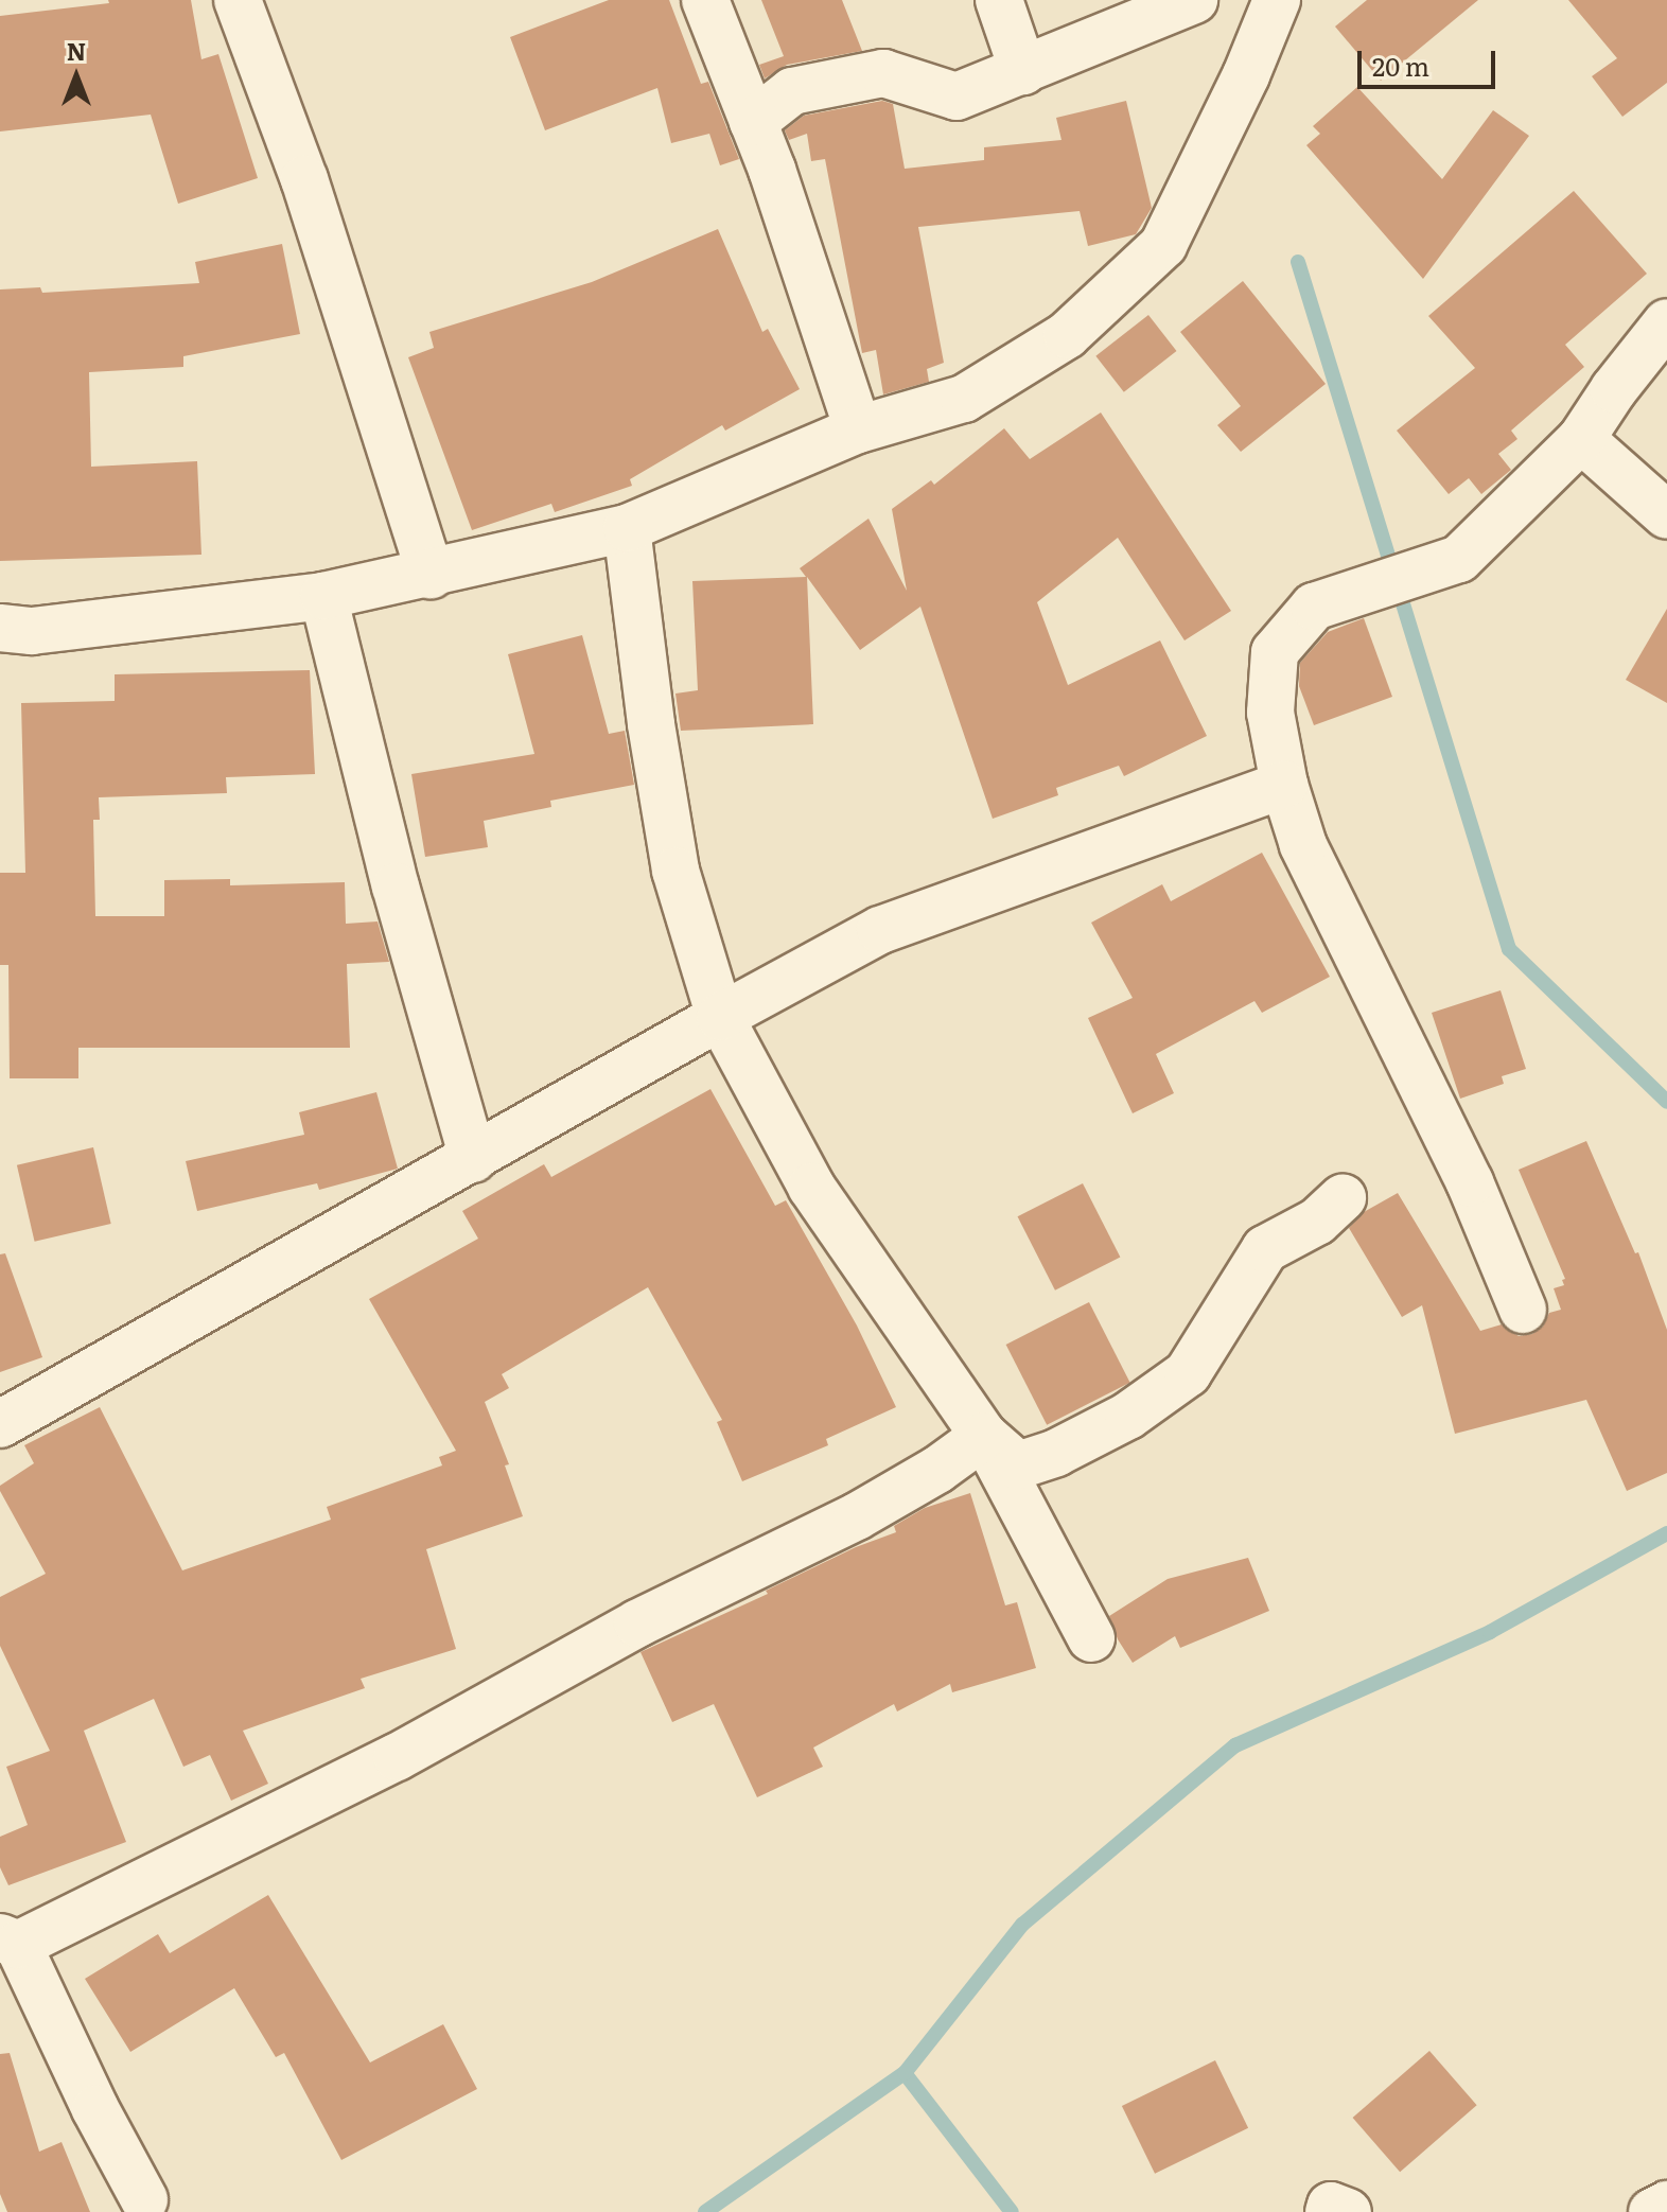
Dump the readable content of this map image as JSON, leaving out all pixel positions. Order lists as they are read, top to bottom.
{
  "scale_bar": "20 m",
  "north": "top"
}
